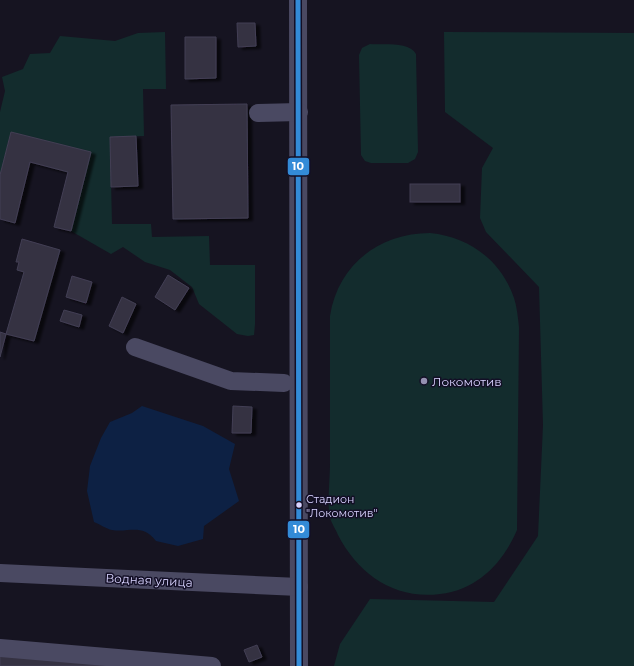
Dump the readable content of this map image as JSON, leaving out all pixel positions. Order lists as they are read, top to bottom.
{
  "streets": {
    "street": ["Водная улица"]
  },
  "places": ["Локомотив", "Стадион \"Локомотив\""],
  "lines": ["transit line 10"]
}
